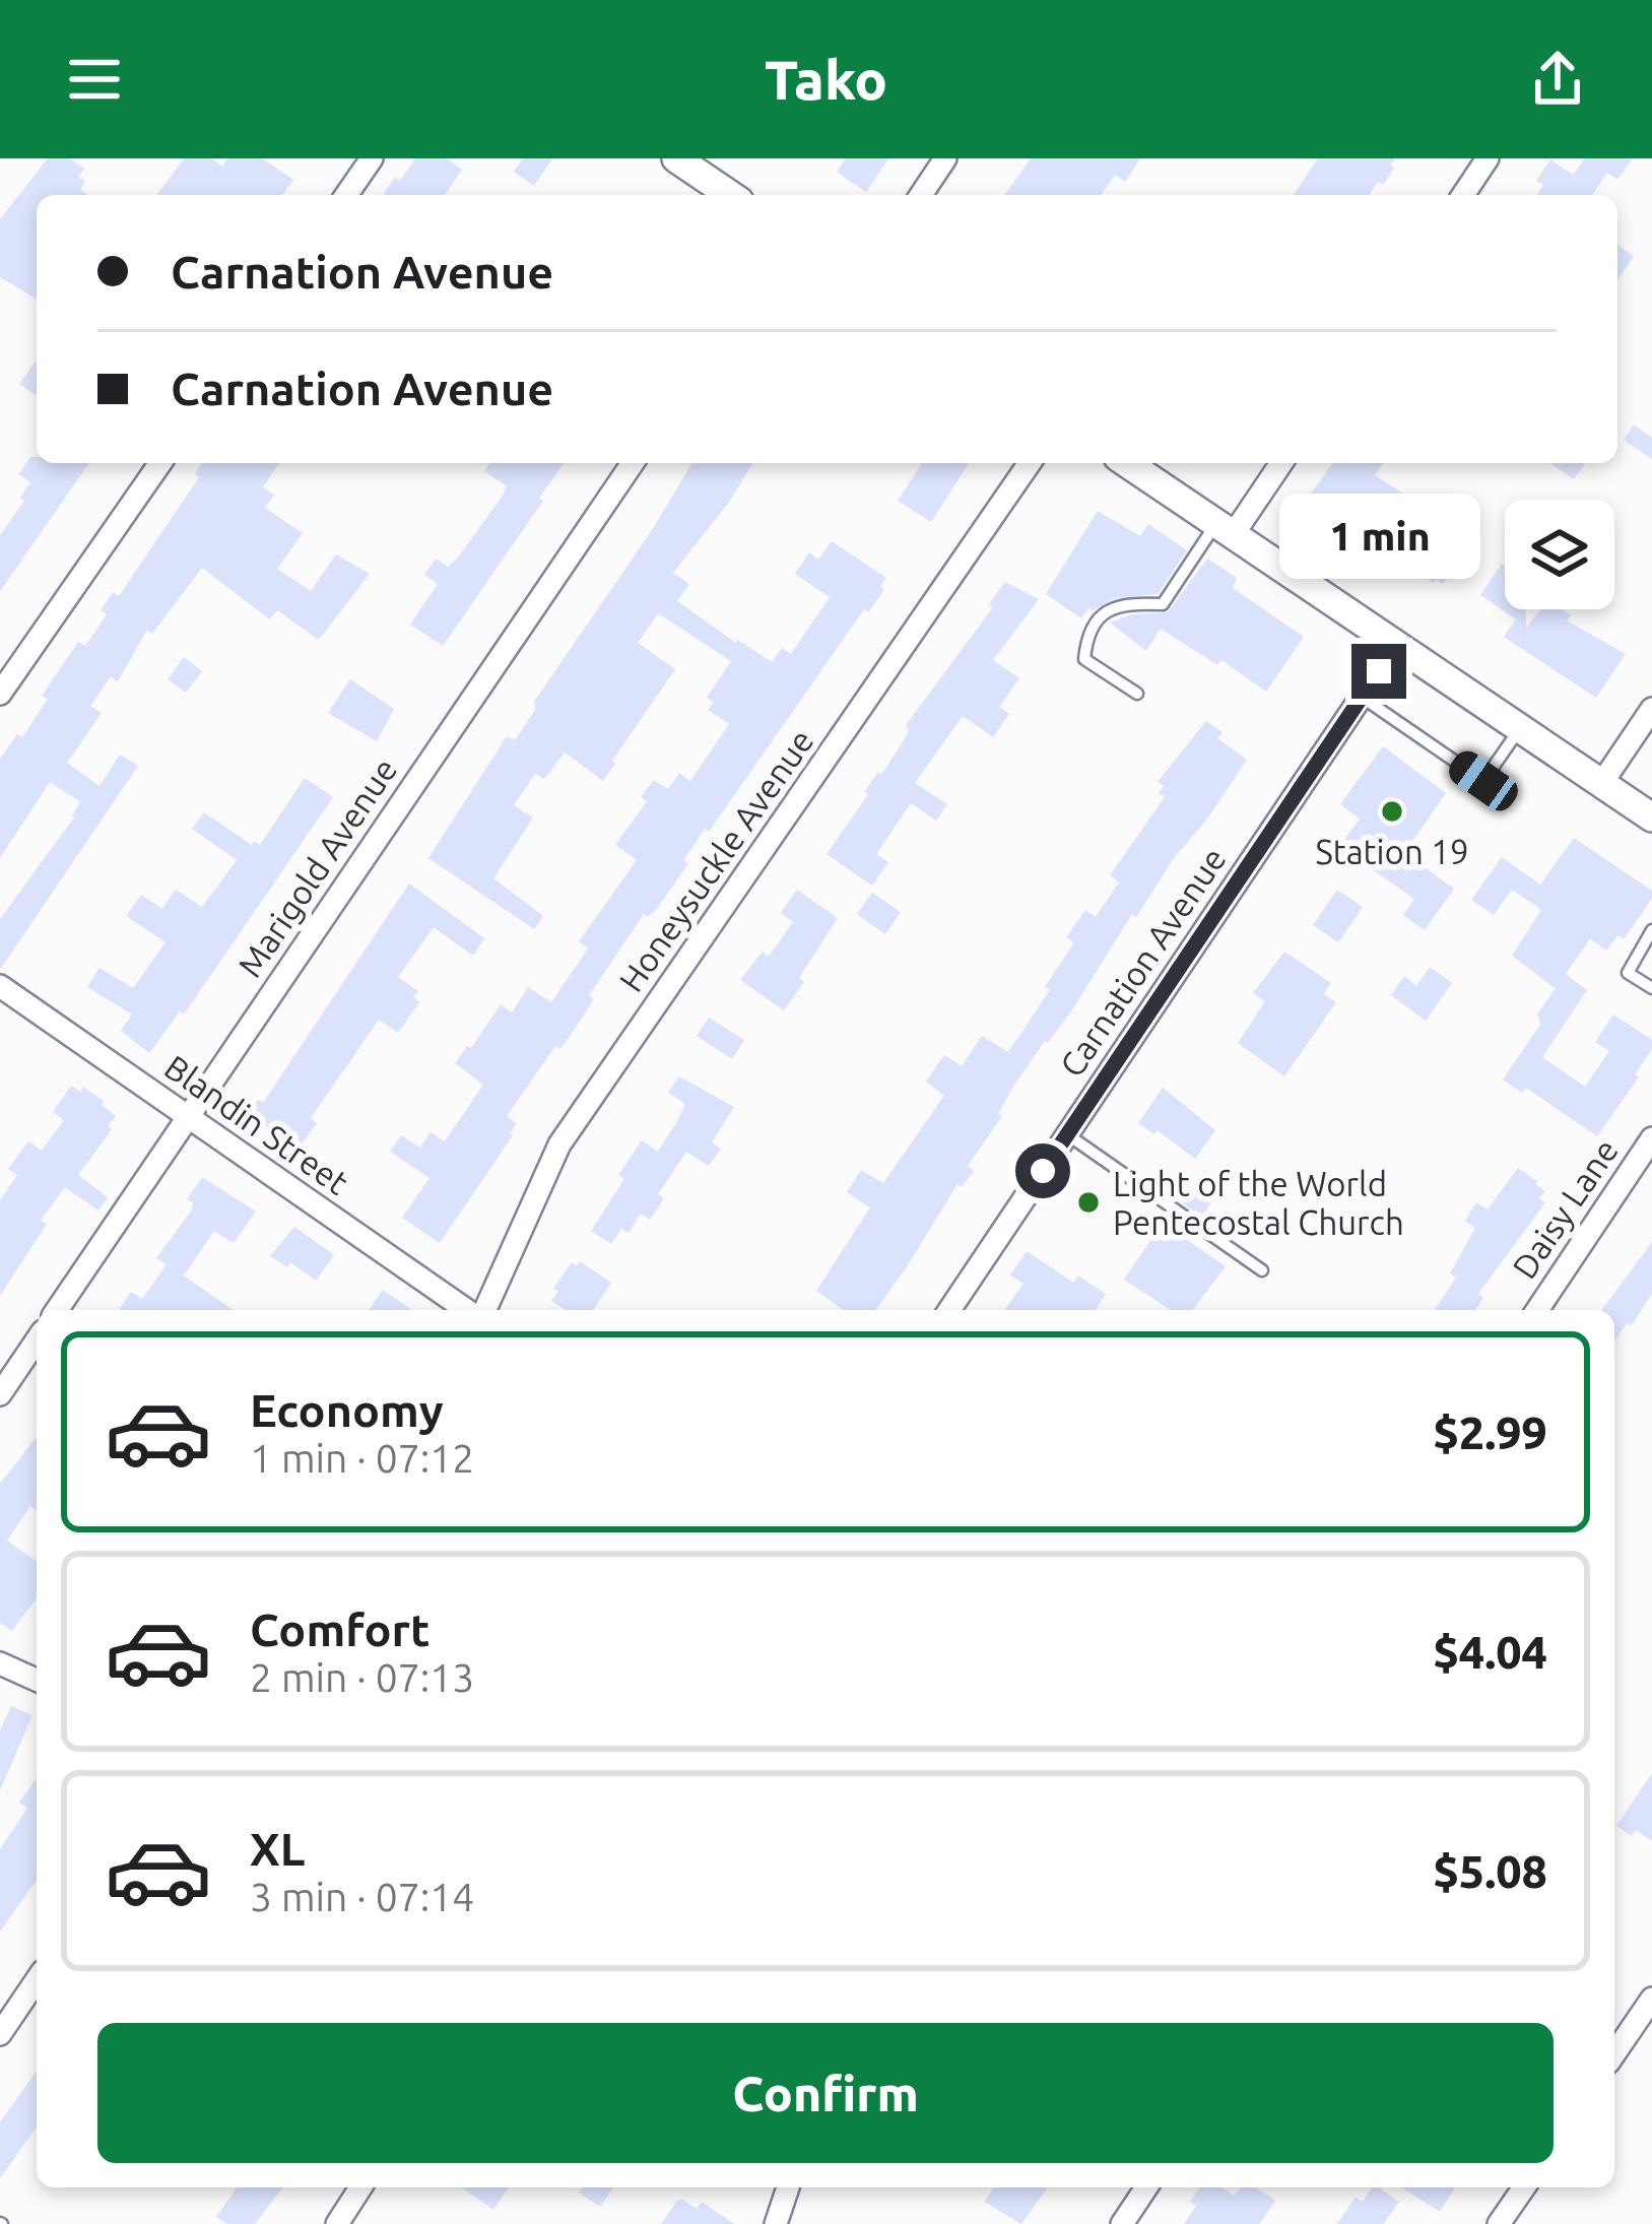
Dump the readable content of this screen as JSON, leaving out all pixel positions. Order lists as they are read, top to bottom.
{
  "streets": {
    "street": [
      "Honeysuckle Avenue",
      "Marigold Avenue",
      "Carnation Avenue",
      "Blandin Street",
      "Daisy Lane"
    ]
  },
  "crossings": [
    ["Marigold Avenue", "Blandin Street"]
  ],
  "places": ["Station 19", "Light of the World Pentecostal Church"],
  "page": {
    "header": "Tako",
    "banner": ["Carnation Avenue", "Carnation Avenue"],
    "bubble": "1 min",
    "list": [
      {
        "name": "Economy",
        "note": "1 min · 07:12",
        "value": "$2.99"
      },
      {
        "name": "Comfort",
        "note": "2 min · 07:13",
        "value": "$4.04"
      },
      {
        "name": "XL",
        "note": "3 min · 07:14",
        "value": "$5.08"
      }
    ],
    "buttons": "Confirm"
  }
}
